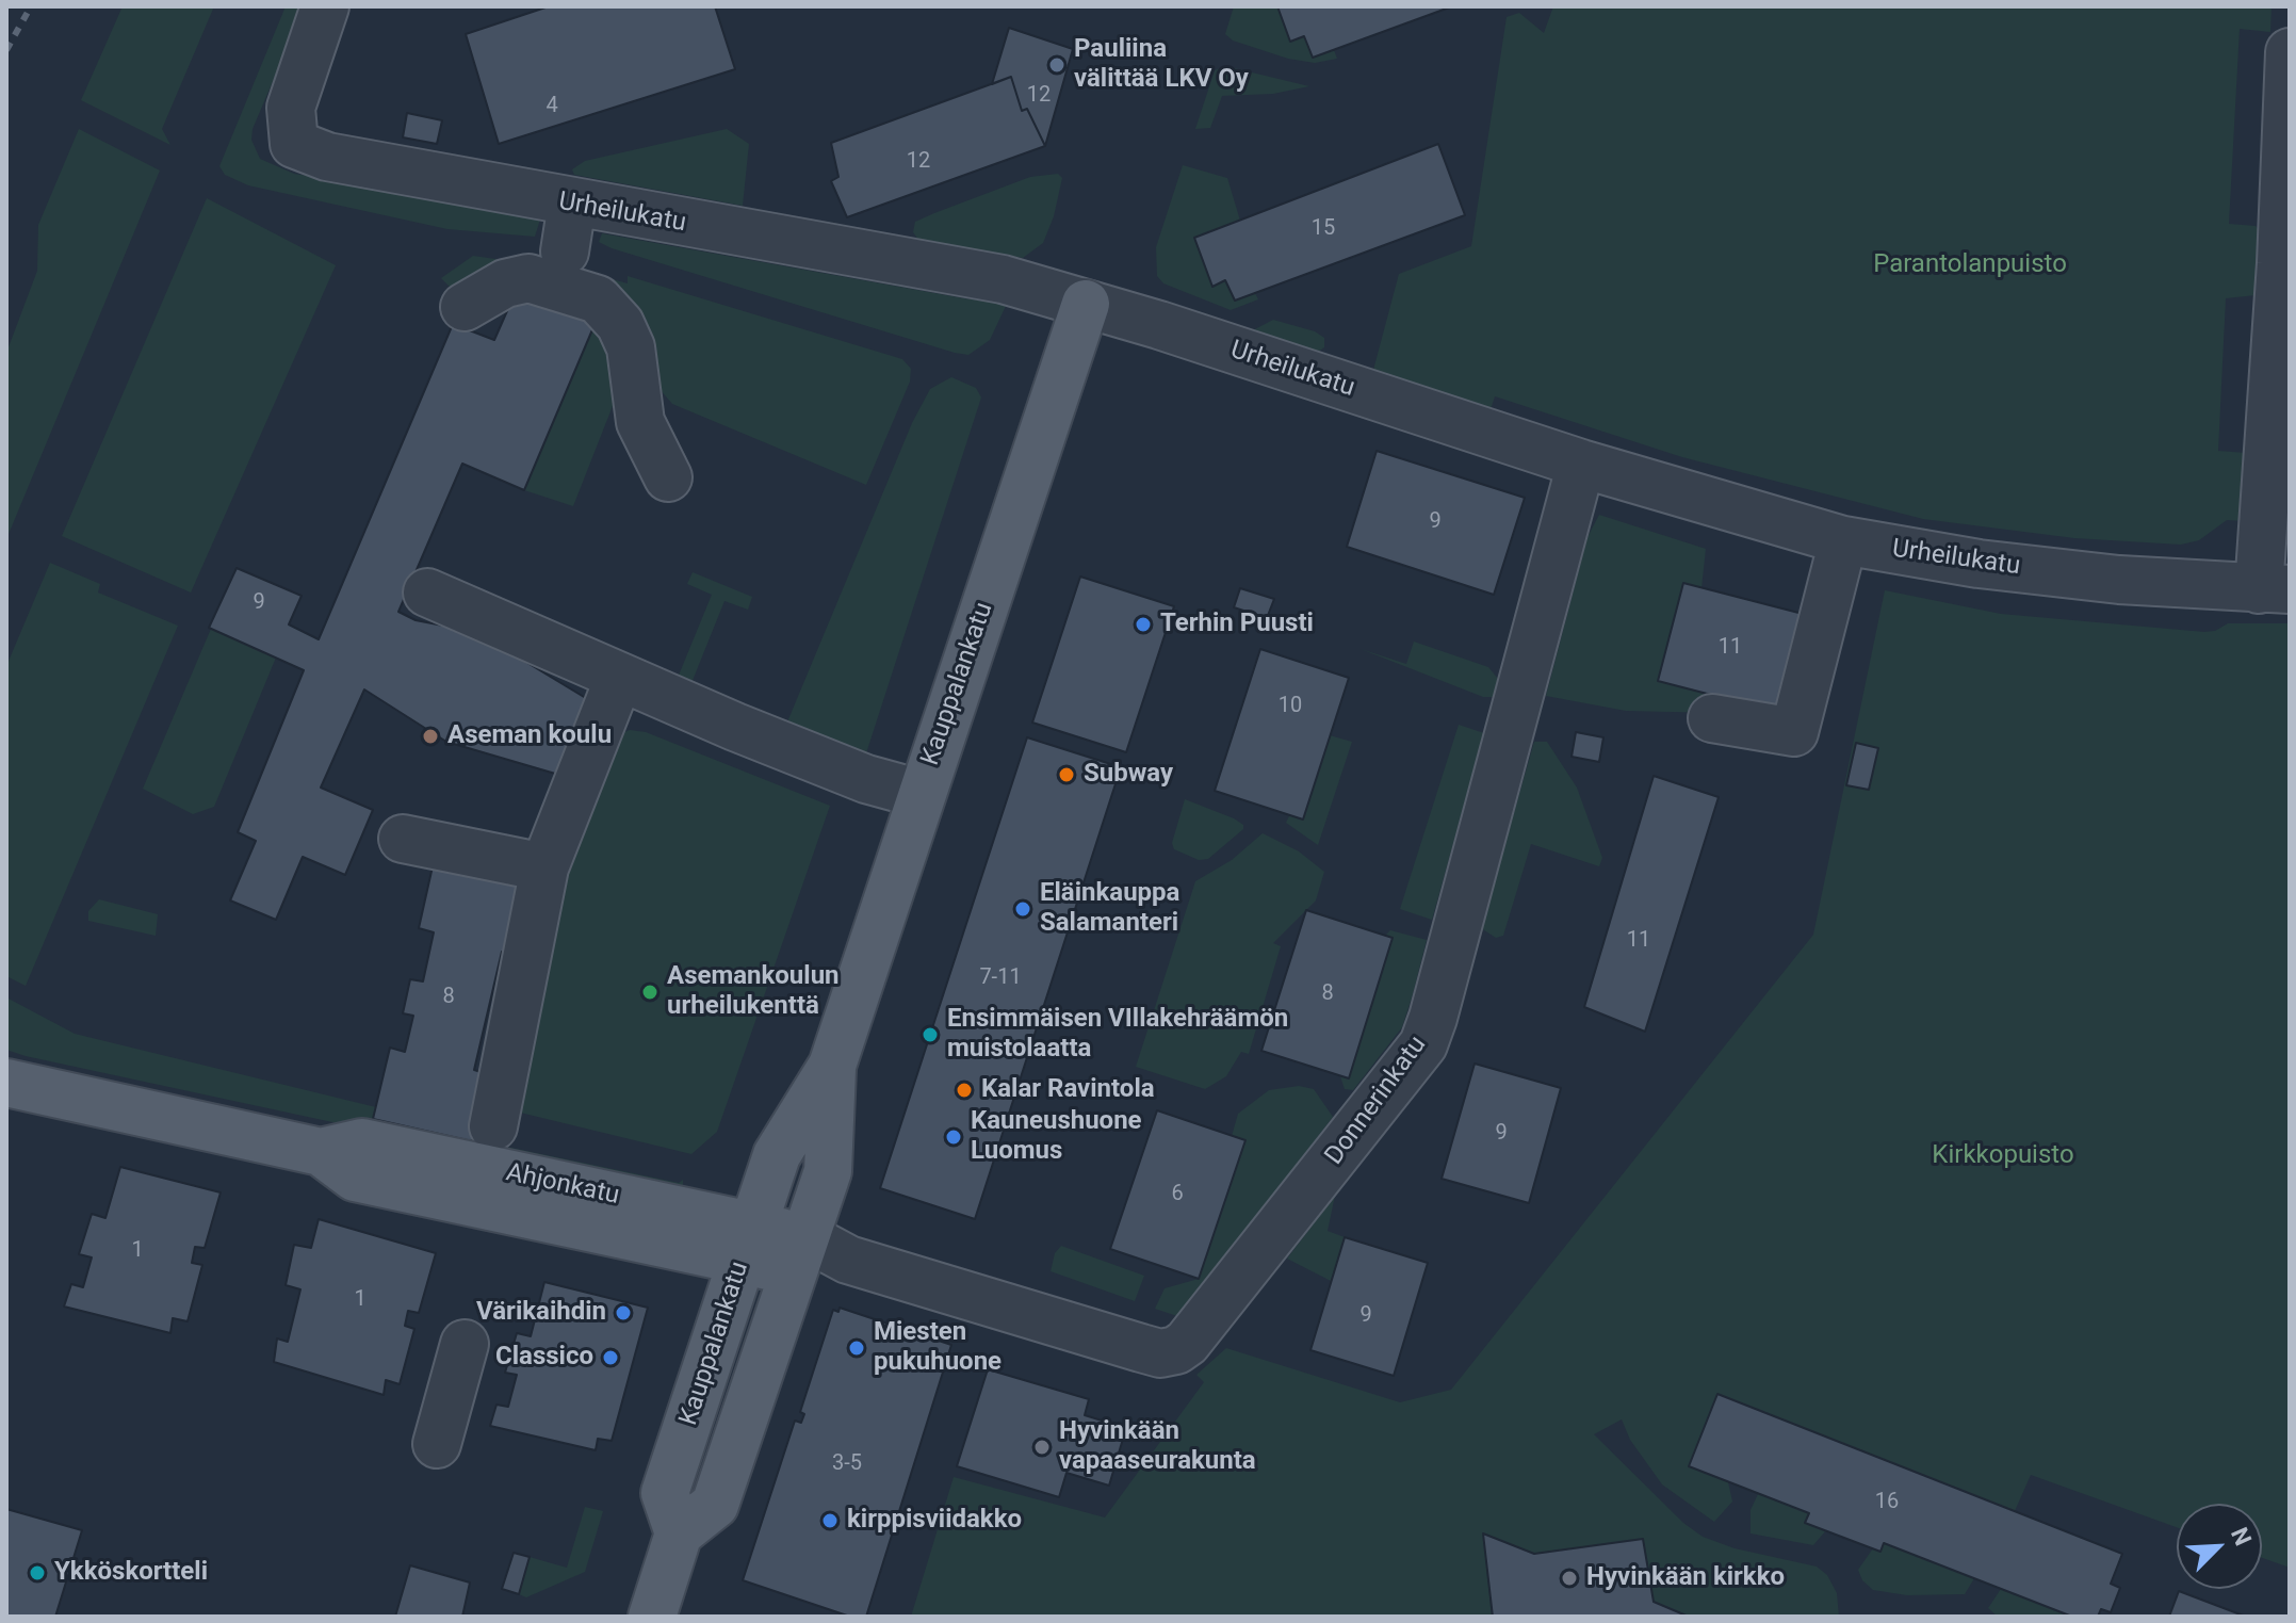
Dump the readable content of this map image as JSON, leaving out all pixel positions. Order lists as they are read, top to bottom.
{
  "streets": {
    "main road": ["Kauppalankatu", "Ahjonkatu"],
    "street": ["Urheilukatu", "Donnerinkatu"]
  },
  "crossings": [
    ["Urheilukatu", "Kauppalankatu"],
    ["Urheilukatu", "Donnerinkatu"],
    ["Kauppalankatu", "Donnerinkatu"],
    ["Kauppalankatu", "Ahjonkatu"],
    ["Donnerinkatu", "Ahjonkatu"]
  ],
  "parks": ["Parantolanpuisto", "Kirkkopuisto"],
  "places": [
    "Pauliina välittää LKV Oy",
    "Terhin Puusti",
    "Aseman koulu",
    "Subway",
    "Eläinkauppa Salamanteri",
    "Asemankoulun urheilukenttä",
    "Ensimmäisen VIllakehräämön muistolaatta",
    "Kalar Ravintola",
    "Kauneushuone Luomus",
    "Värikaihdin",
    "Miesten pukuhuone",
    "Classico",
    "Hyvinkään vapaaseurakunta",
    "kirppisviidakko",
    "Ykköskortteli",
    "Hyvinkään kirkko"
  ],
  "house_numbers": [
    "12",
    "4",
    "12",
    "15",
    "9",
    "9",
    "11",
    "10",
    "11",
    "7-11",
    "8",
    "8",
    "9",
    "6",
    "1",
    "1",
    "9",
    "3-5",
    "16"
  ],
  "north": "top right"
}
